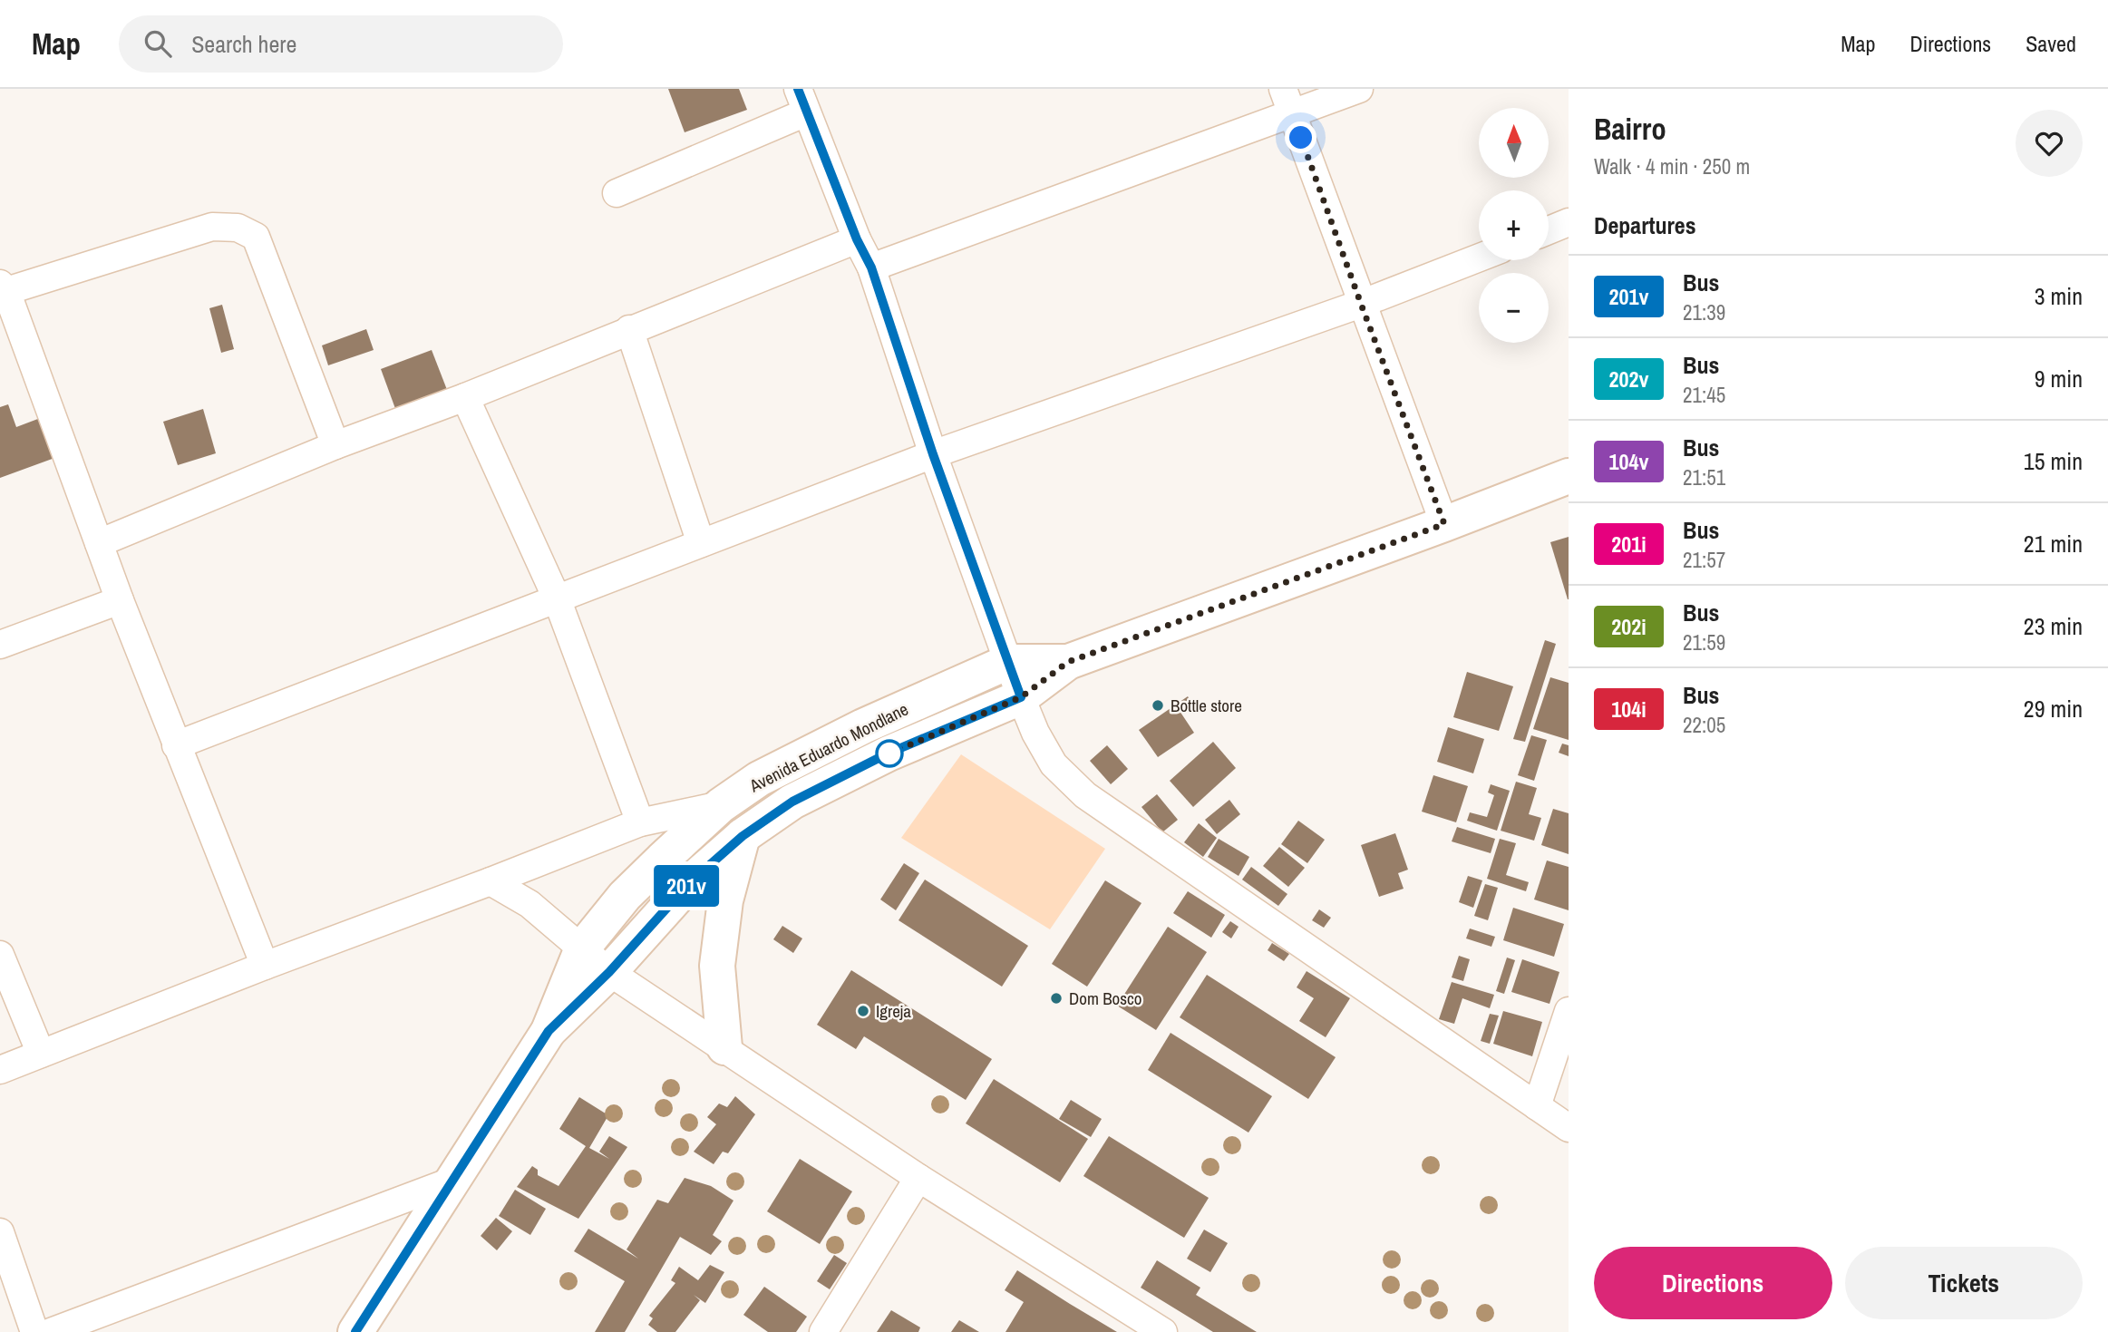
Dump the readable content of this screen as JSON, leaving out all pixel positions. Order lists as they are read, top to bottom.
{
  "streets": {
    "main road": ["Avenida Eduardo Mondlane"]
  },
  "places": ["Bottle store", "Dom Bosco", "Igreja"],
  "lines": ["bus line 201v"],
  "north": "top",
  "page": {
    "header": "Map",
    "search": "Search here",
    "nav": ["Map", "Directions", "Saved"],
    "on_map": "201v",
    "heading": [
      ["Bairro", "Walk · 4 min · 250 m"],
      "Departures"
    ],
    "map_buttons": ["+", "−"],
    "list": [
      {
        "mark": "201v",
        "name": "Bus",
        "note": "21:39",
        "value": "3 min"
      },
      {
        "mark": "202v",
        "name": "Bus",
        "note": "21:45",
        "value": "9 min"
      },
      {
        "mark": "104v",
        "name": "Bus",
        "note": "21:51",
        "value": "15 min"
      },
      {
        "mark": "201i",
        "name": "Bus",
        "note": "21:57",
        "value": "21 min"
      },
      {
        "mark": "202i",
        "name": "Bus",
        "note": "21:59",
        "value": "23 min"
      },
      {
        "mark": "104i",
        "name": "Bus",
        "note": "22:05",
        "value": "29 min"
      }
    ],
    "buttons": ["Directions", "Tickets"]
  }
}
